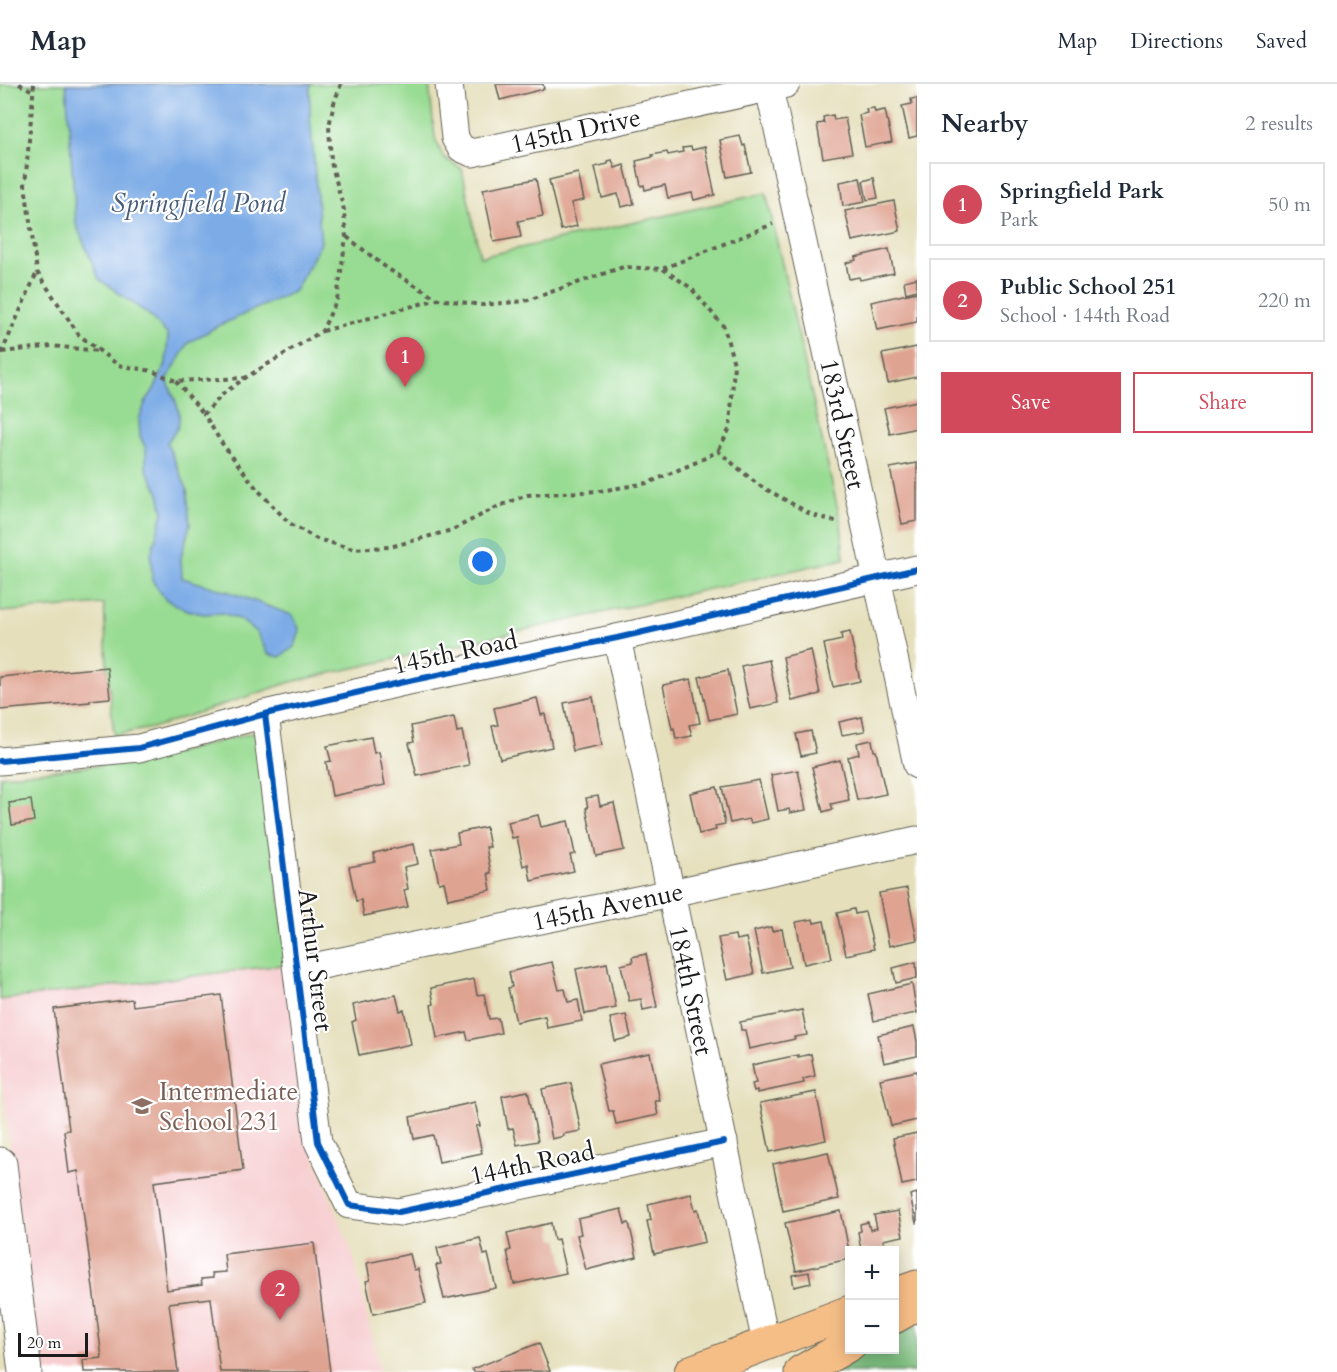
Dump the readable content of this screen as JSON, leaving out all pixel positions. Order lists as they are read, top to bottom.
{
  "streets": {
    "street": [
      "145th Drive",
      "183rd Street",
      "145th Road",
      "145th Avenue",
      "Arthur Street",
      "184th Street",
      "144th Road"
    ]
  },
  "crossings": [
    ["145th Drive", "183rd Street"],
    ["183rd Street", "145th Road"],
    ["145th Road", "Arthur Street"],
    ["145th Road", "184th Street"],
    ["145th Avenue", "Arthur Street"],
    ["145th Avenue", "184th Street"],
    ["Arthur Street", "144th Road"],
    ["184th Street", "144th Road"]
  ],
  "water": ["Springfield Pond"],
  "places": {
    "school or university": ["Intermediate School 231"]
  },
  "scale_bar": "20 m",
  "page": {
    "header": "Map",
    "nav": ["Map", "Directions", "Saved"],
    "heading": ["Nearby", "2 results"],
    "list": [
      {
        "mark": "1",
        "name": "Springfield Park",
        "note": "Park",
        "value": "50 m"
      },
      {
        "mark": "2",
        "name": "Public School 251",
        "note": "School · 144th Road",
        "value": "220 m"
      }
    ],
    "pins": ["1", "2"],
    "buttons": ["Save", "Share"],
    "map_buttons": ["+", "−"],
    "scale": "20 m"
  }
}
